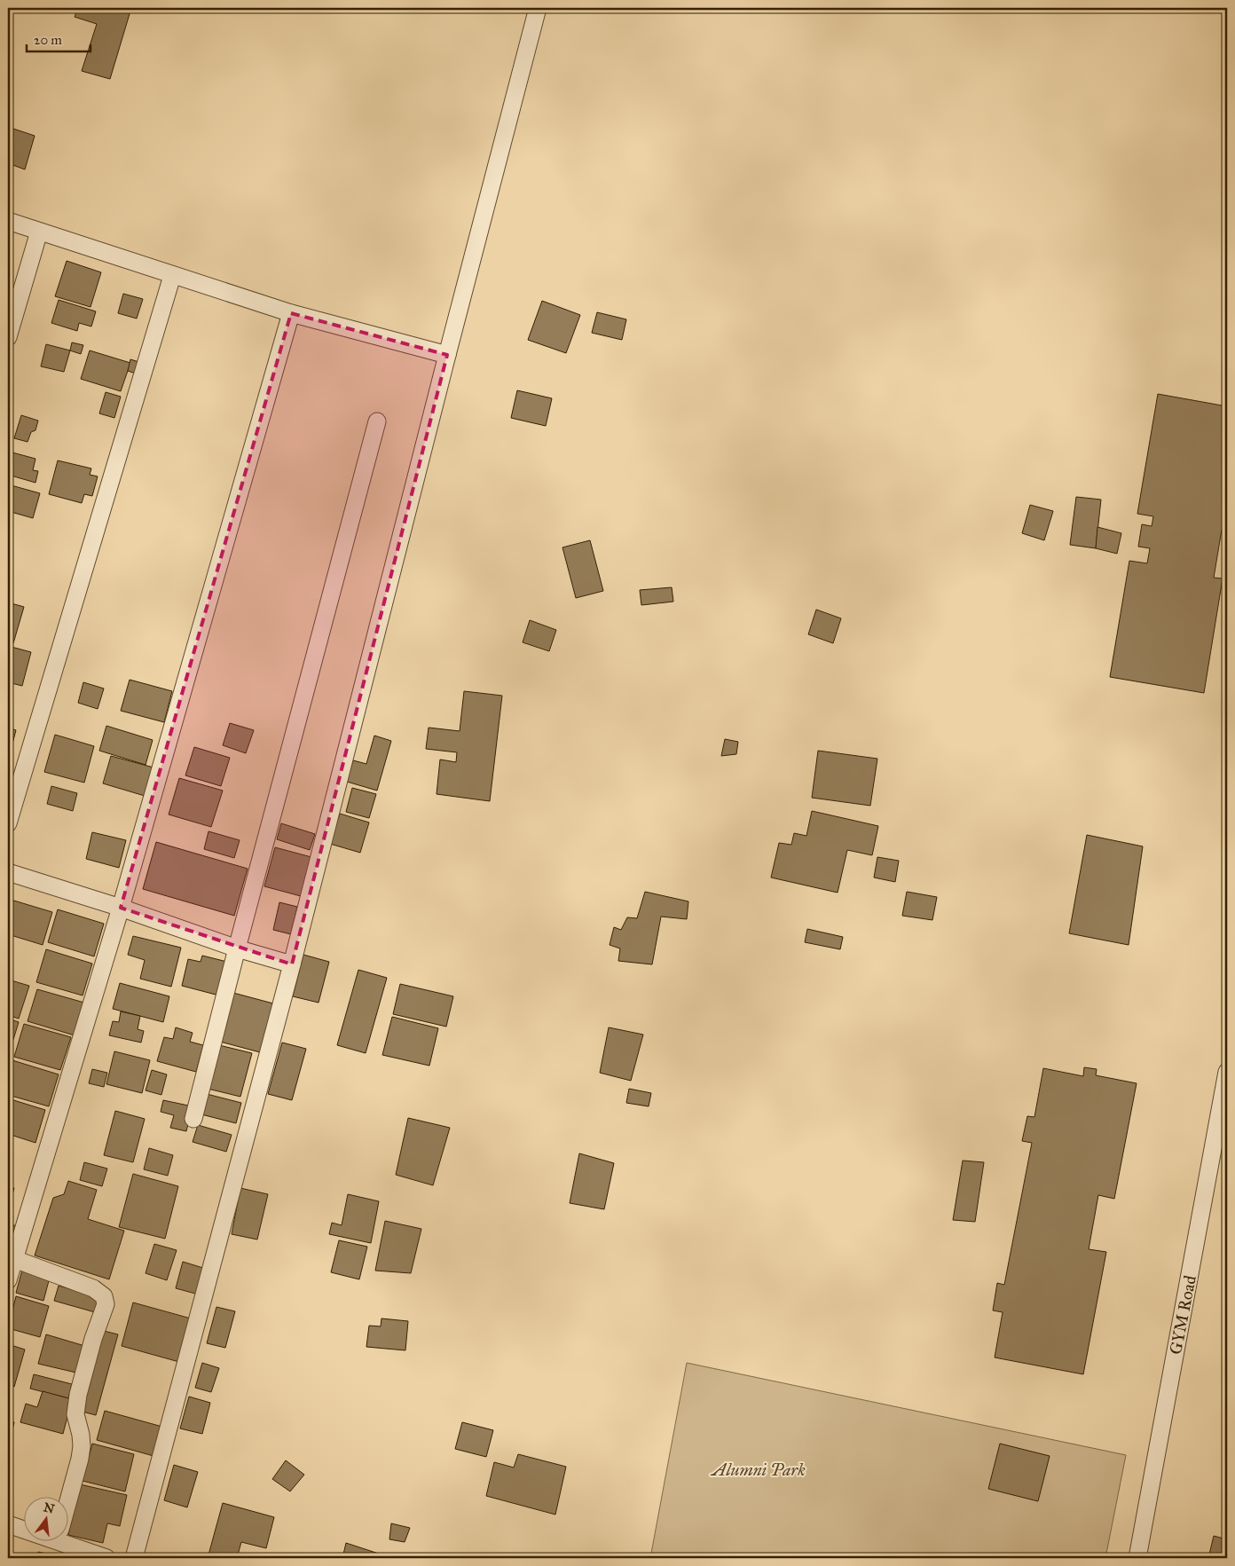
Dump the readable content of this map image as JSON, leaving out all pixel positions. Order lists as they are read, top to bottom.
{
  "streets": {
    "street": ["GYM Road"]
  },
  "parks": ["Alumni Park"],
  "scale_bar": "20 m",
  "north": "top"
}
